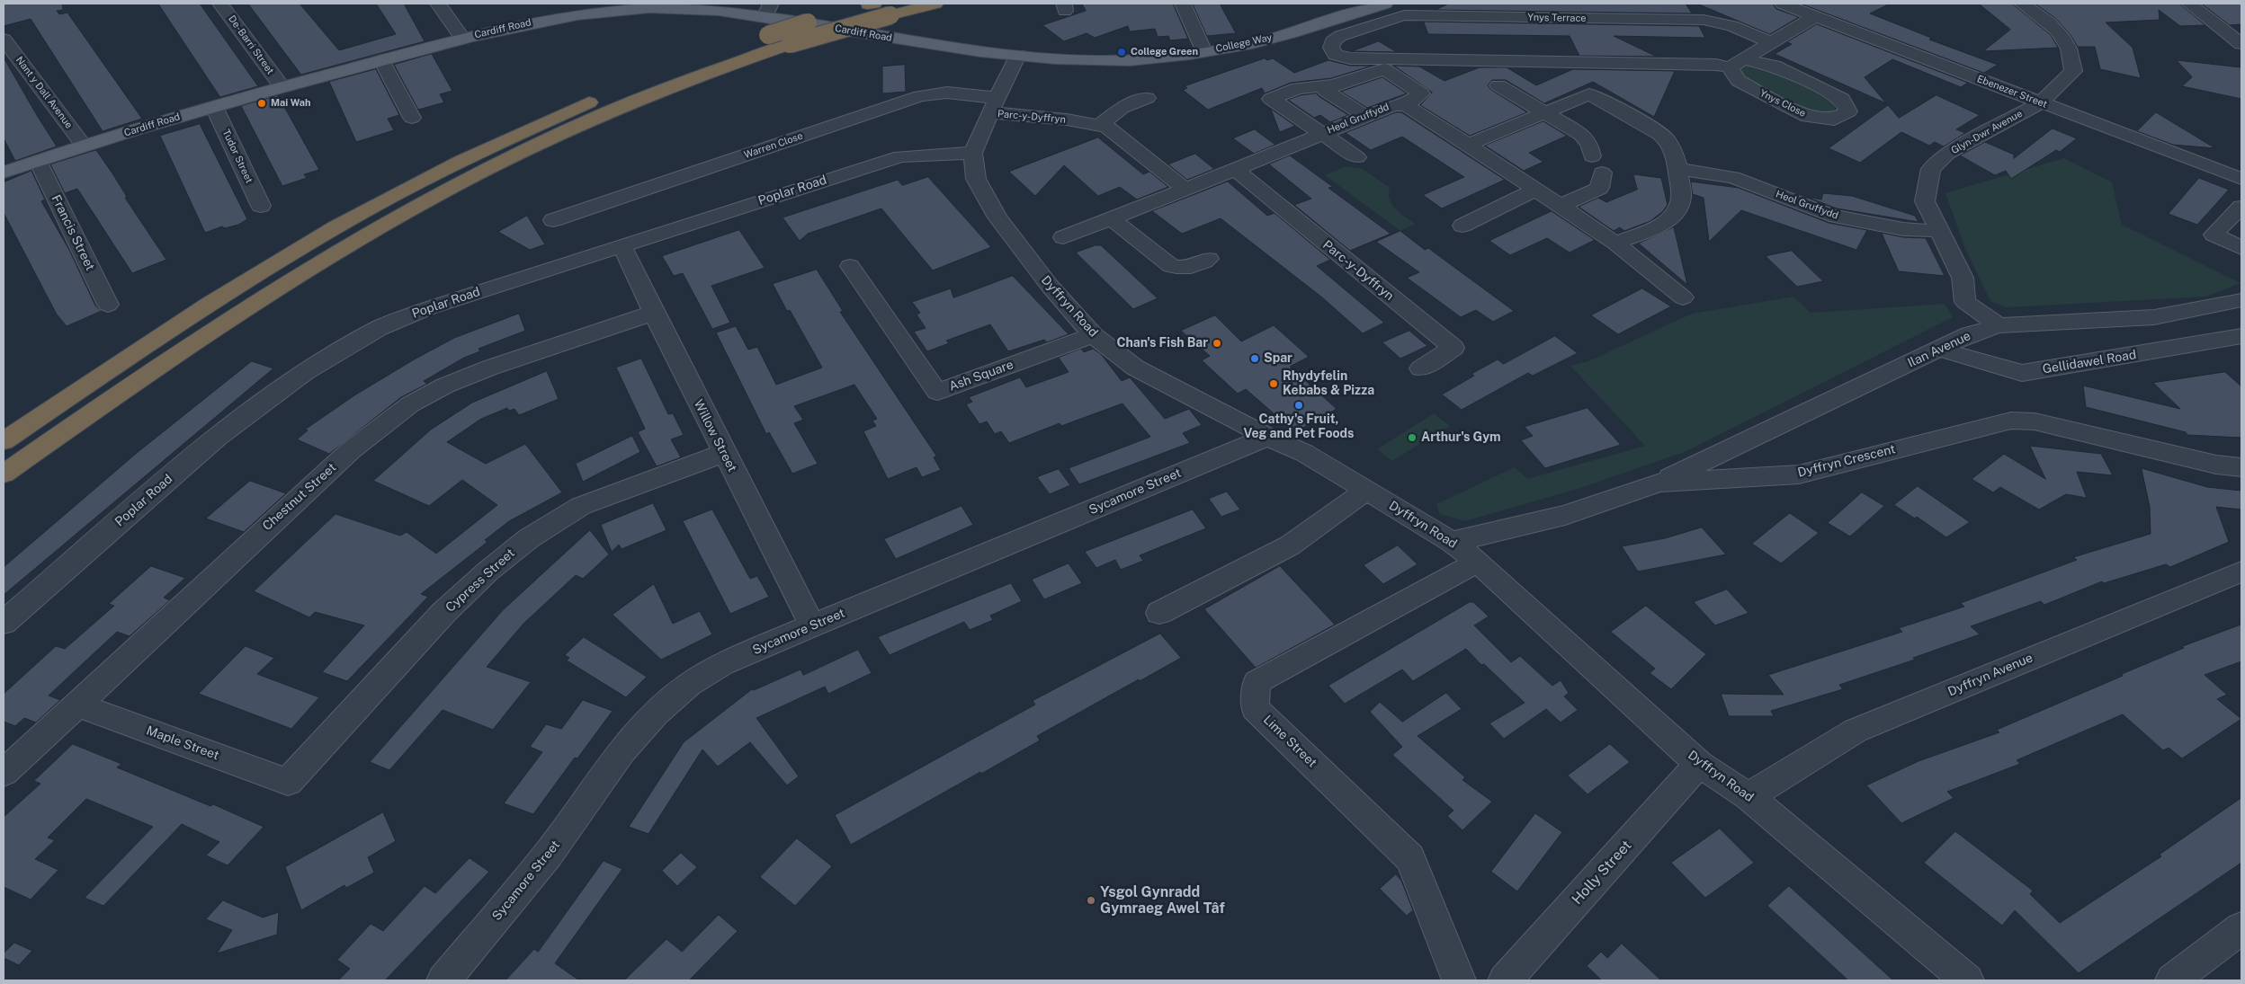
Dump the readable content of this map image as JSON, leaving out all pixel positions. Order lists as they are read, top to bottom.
{
  "streets": {
    "main road": ["Cardiff Road", "College Way"],
    "street": [
      "Ynys Terrace",
      "De-Barri Street",
      "Ebenezer Street",
      "Nant y Dall Avenue",
      "Ynys Close",
      "Parc-y-Dyffryn",
      "Heol Gruffydd",
      "Glyn-Dwr Avenue",
      "Warren Close",
      "Tudor Street",
      "Poplar Road",
      "Francis Street",
      "Dyffryn Road",
      "Ilan Avenue",
      "Gellidawel Road",
      "Ash Square",
      "Willow Street",
      "Dyffryn Crescent",
      "Sycamore Street",
      "Chestnut Street",
      "Cypress Street",
      "Dyffryn Avenue",
      "Lime Street",
      "Maple Street",
      "Holly Street"
    ]
  },
  "crossings": [
    ["Ynys Terrace", "Ynys Close"],
    ["Cardiff Road", "College Way"],
    ["Cardiff Road", "De-Barri Street"],
    ["Cardiff Road", "Nant y Dall Avenue"],
    ["Cardiff Road", "Tudor Street"],
    ["Cardiff Road", "Francis Street"],
    ["Cardiff Road", "Dyffryn Road"],
    ["College Way", "Dyffryn Road"],
    ["Ebenezer Street", "Glyn-Dwr Avenue"],
    ["Parc-y-Dyffryn", "Heol Gruffydd"],
    ["Parc-y-Dyffryn", "Warren Close"],
    ["Parc-y-Dyffryn", "Dyffryn Road"],
    ["Heol Gruffydd", "Glyn-Dwr Avenue"],
    ["Glyn-Dwr Avenue", "Ilan Avenue"],
    ["Warren Close", "Dyffryn Road"],
    ["Poplar Road", "Dyffryn Road"],
    ["Poplar Road", "Willow Street"],
    ["Dyffryn Road", "Ash Square"],
    ["Dyffryn Road", "Dyffryn Crescent"],
    ["Dyffryn Road", "Sycamore Street"],
    ["Dyffryn Road", "Dyffryn Avenue"],
    ["Dyffryn Road", "Lime Street"],
    ["Dyffryn Road", "Holly Street"],
    ["Ilan Avenue", "Gellidawel Road"],
    ["Ilan Avenue", "Dyffryn Crescent"],
    ["Willow Street", "Sycamore Street"],
    ["Willow Street", "Chestnut Street"],
    ["Willow Street", "Cypress Street"],
    ["Chestnut Street", "Maple Street"],
    ["Cypress Street", "Maple Street"]
  ],
  "places": [
    "College Green",
    "Mai Wah",
    "Chan's Fish Bar",
    "Spar",
    "Rhydyfelin Kebabs & Pizza",
    "Cathy's Fruit, Veg and Pet Foods",
    "Arthur's Gym",
    "Ysgol Gynradd Gymraeg Awel Tâf"
  ]
}
